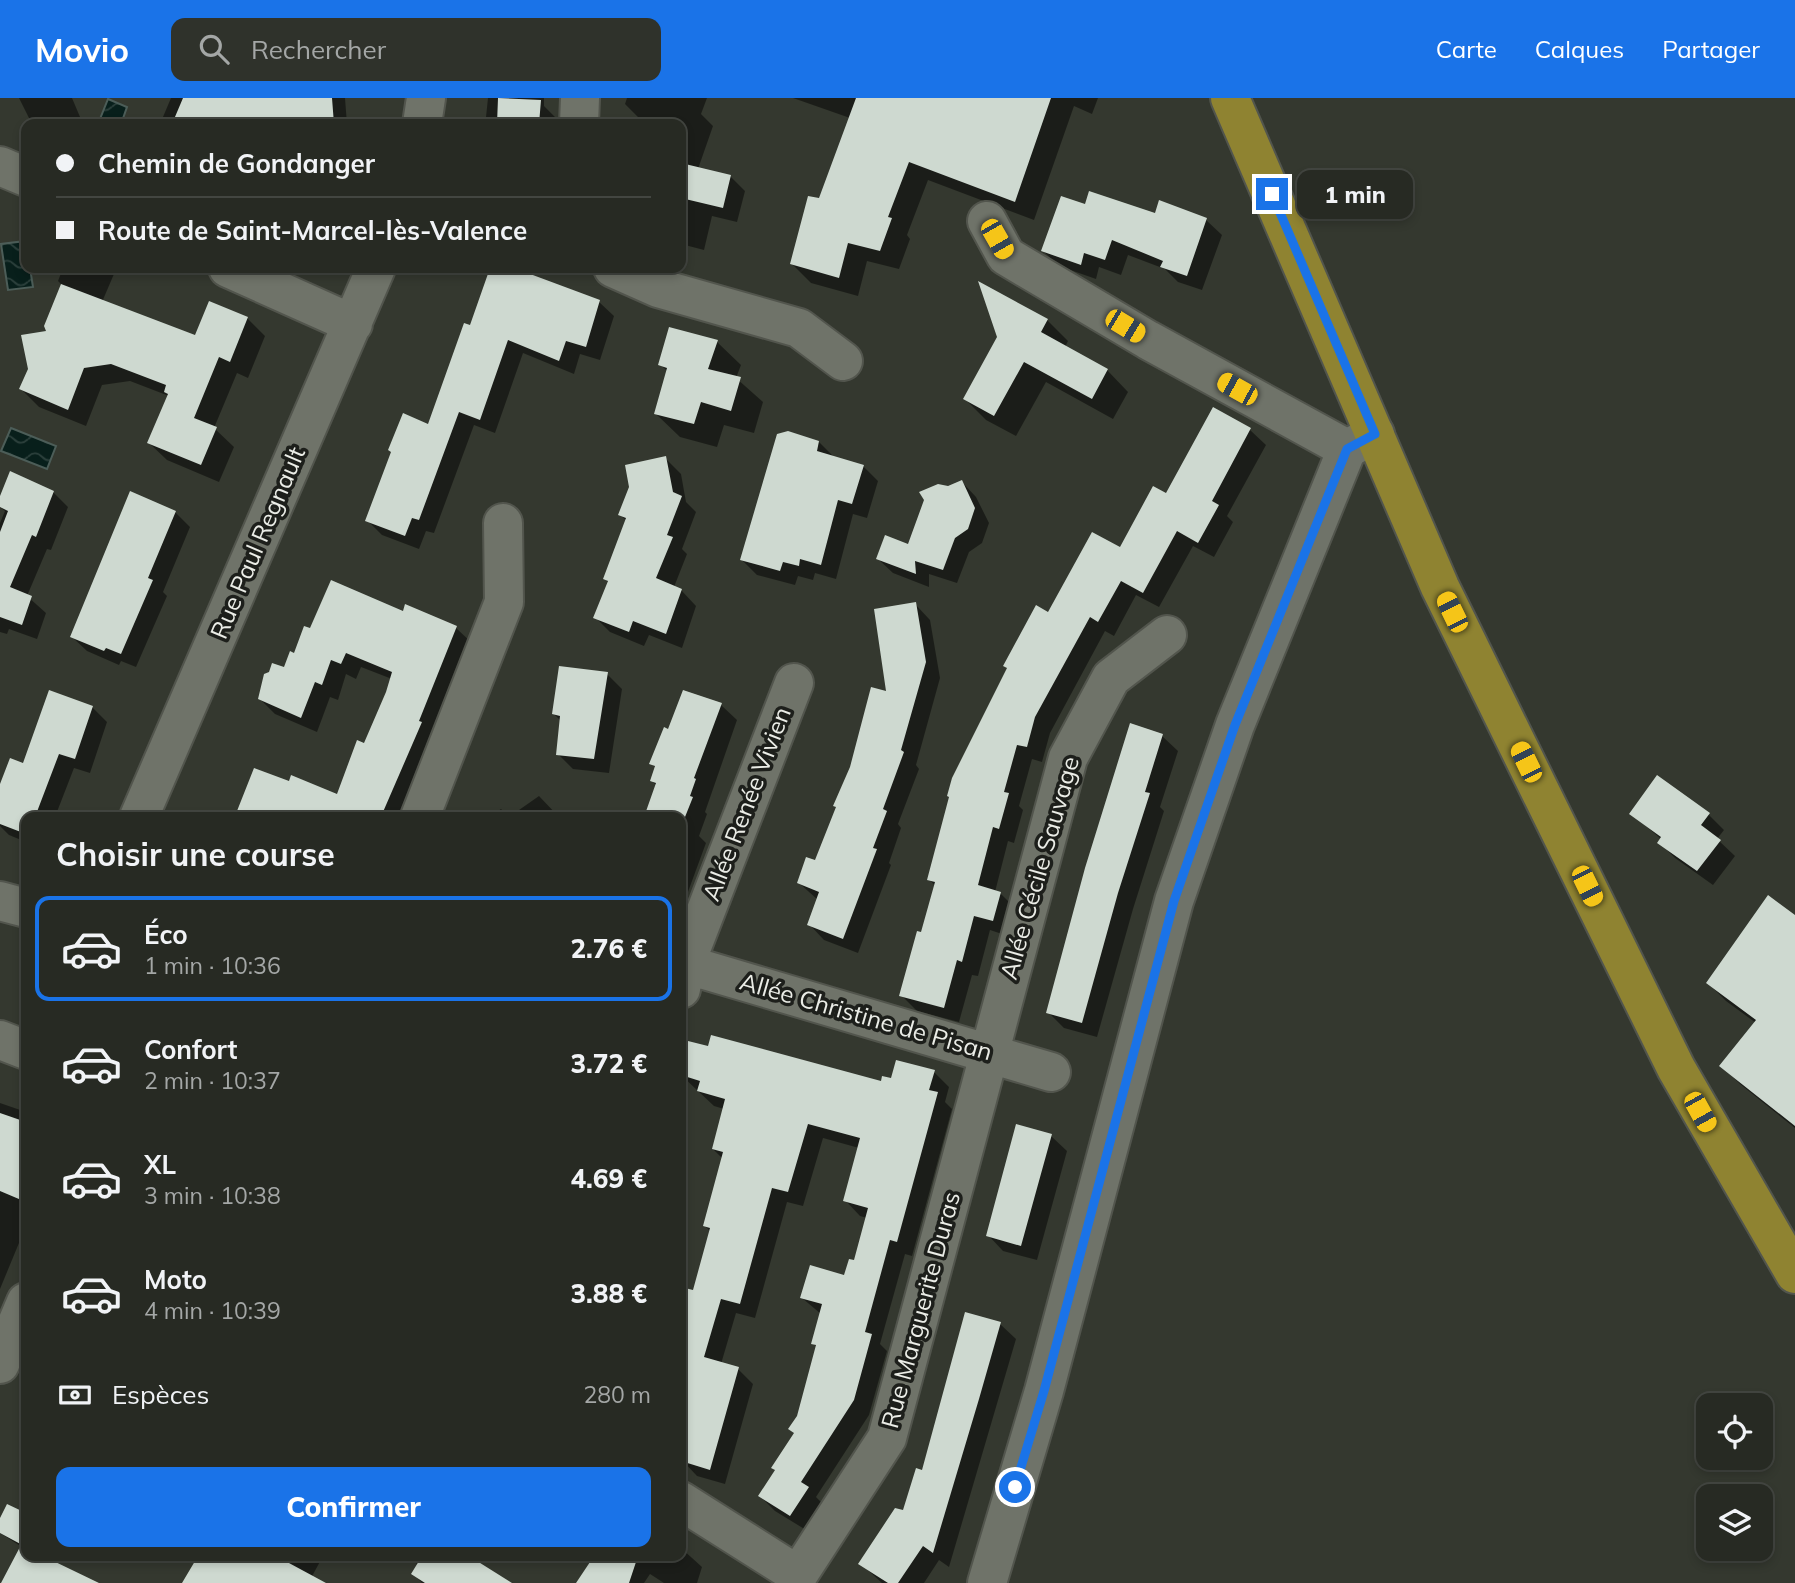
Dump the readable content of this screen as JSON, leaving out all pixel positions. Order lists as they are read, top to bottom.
{
  "streets": {
    "street": [
      "Rue Paul Regnault",
      "Allée Renée Vivien",
      "Allée Cécile Sauvage",
      "Allée Christine de Pisan",
      "Rue Marguerite Duras"
    ]
  },
  "crossings": [
    ["Allée Cécile Sauvage", "Allée Christine de Pisan"],
    ["Allée Cécile Sauvage", "Rue Marguerite Duras"],
    ["Allée Christine de Pisan", "Rue Marguerite Duras"]
  ],
  "page": {
    "header": "Movio",
    "search": "Rechercher",
    "nav": ["Carte", "Calques", "Partager"],
    "banner": ["Chemin de Gondanger", "Route de Saint-Marcel-lès-Valence"],
    "bubble": "1 min",
    "heading": "Choisir une course",
    "list": [
      {
        "name": "Éco",
        "note": "1 min · 10:36",
        "value": "2.76 €"
      },
      {
        "name": "Confort",
        "note": "2 min · 10:37",
        "value": "3.72 €"
      },
      {
        "name": "XL",
        "note": "3 min · 10:38",
        "value": "4.69 €"
      },
      {
        "name": "Moto",
        "note": "4 min · 10:39",
        "value": "3.88 €"
      }
    ],
    "pay": ["Espèces", "280 m"],
    "buttons": "Confirmer"
  }
}
